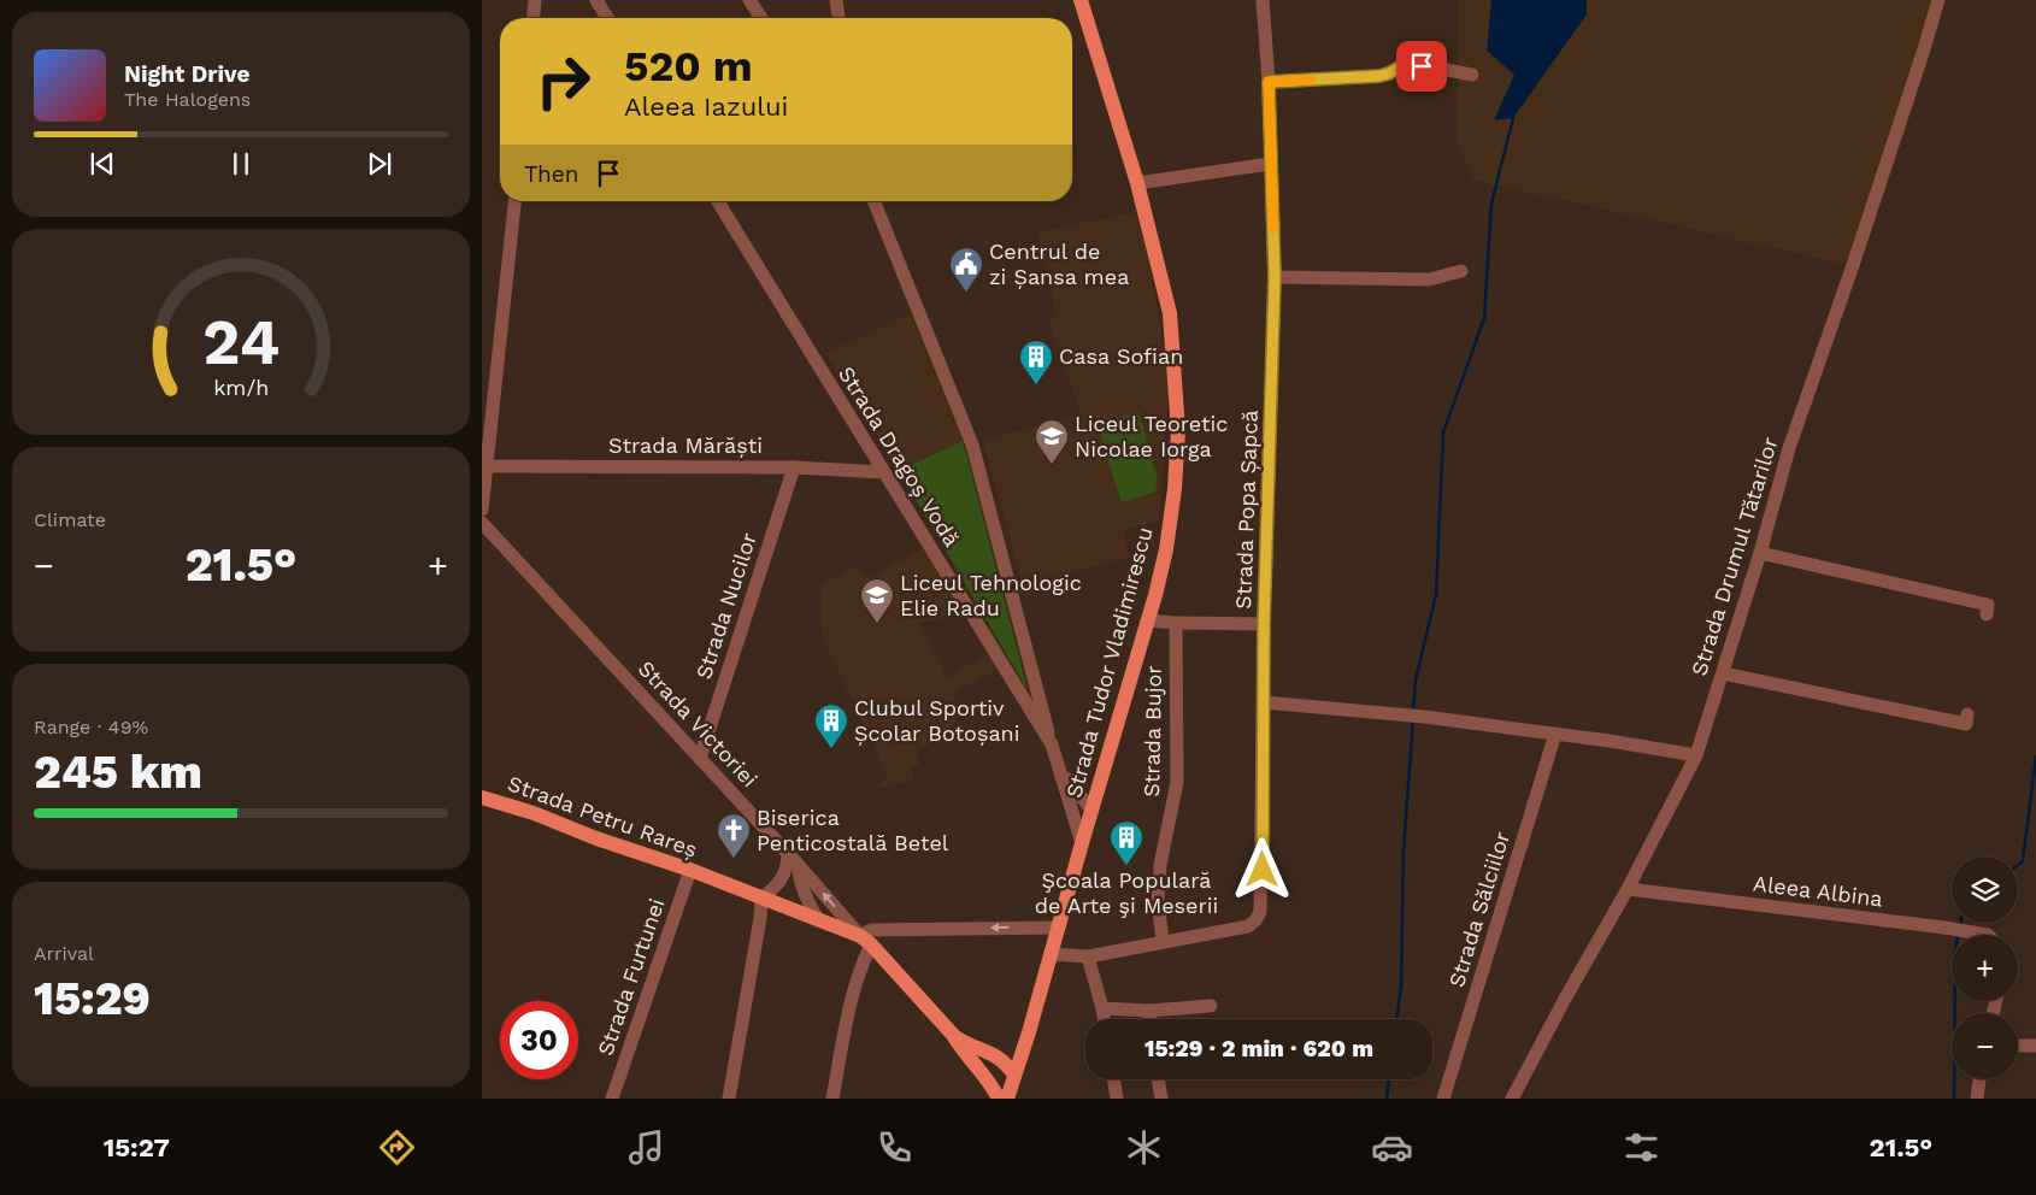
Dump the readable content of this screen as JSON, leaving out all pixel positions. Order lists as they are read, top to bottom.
{
  "streets": {
    "main road": ["Strada Tudor Vladimirescu", "Strada Victoriei", "Strada Petru Rareș"],
    "street": [
      "Strada Mărăști",
      "Strada Dragoș Vodă",
      "Strada Popa Șapcă",
      "Strada Drumul Tătarilor",
      "Strada Nucilor",
      "Strada Bujor",
      "Aleea Albina",
      "Strada Sălciilor",
      "Strada Furtunei"
    ]
  },
  "crossings": [
    ["Strada Mărăști", "Strada Dragoș Vodă"],
    ["Strada Mărăști", "Strada Nucilor"],
    ["Strada Dragoș Vodă", "Strada Tudor Vladimirescu"],
    ["Strada Popa Șapcă", "Strada Tudor Vladimirescu"],
    ["Strada Popa Șapcă", "Strada Bujor"],
    ["Strada Drumul Tătarilor", "Aleea Albina"],
    ["Strada Nucilor", "Strada Victoriei"],
    ["Strada Tudor Vladimirescu", "Strada Victoriei"],
    ["Strada Victoriei", "Strada Petru Rareș"],
    ["Strada Petru Rareș", "Strada Furtunei"]
  ],
  "places": {
    "public building": ["Centrul de zi Șansa mea"],
    "building": ["Casa Sofian", "Clubul Sportiv Școlar Botoșani", "Şcoala Populară de Arte şi Meserii"],
    "school or university": ["Liceul Teoretic Nicolae Iorga", "Liceul Tehnologic Elie Radu"],
    "church": ["Biserica Penticostală Betel"]
  },
  "page": {
    "turn": ["520 m", "Aleea Iazului"],
    "song": ["Night Drive", "The Halogens"],
    "then": "Then",
    "tile": [
      "Climate",
      ["Range · 49%", "245 km"],
      ["Arrival", "15:29"]
    ],
    "heat": ["−", "21.5°", "+"],
    "map_buttons": ["+", "−"],
    "limit": "30",
    "trip": "15:29 · 2 min · 620 m",
    "tabs": ["15:27", "21.5°"],
    "gauge": ["24", "km/h"]
  }
}
